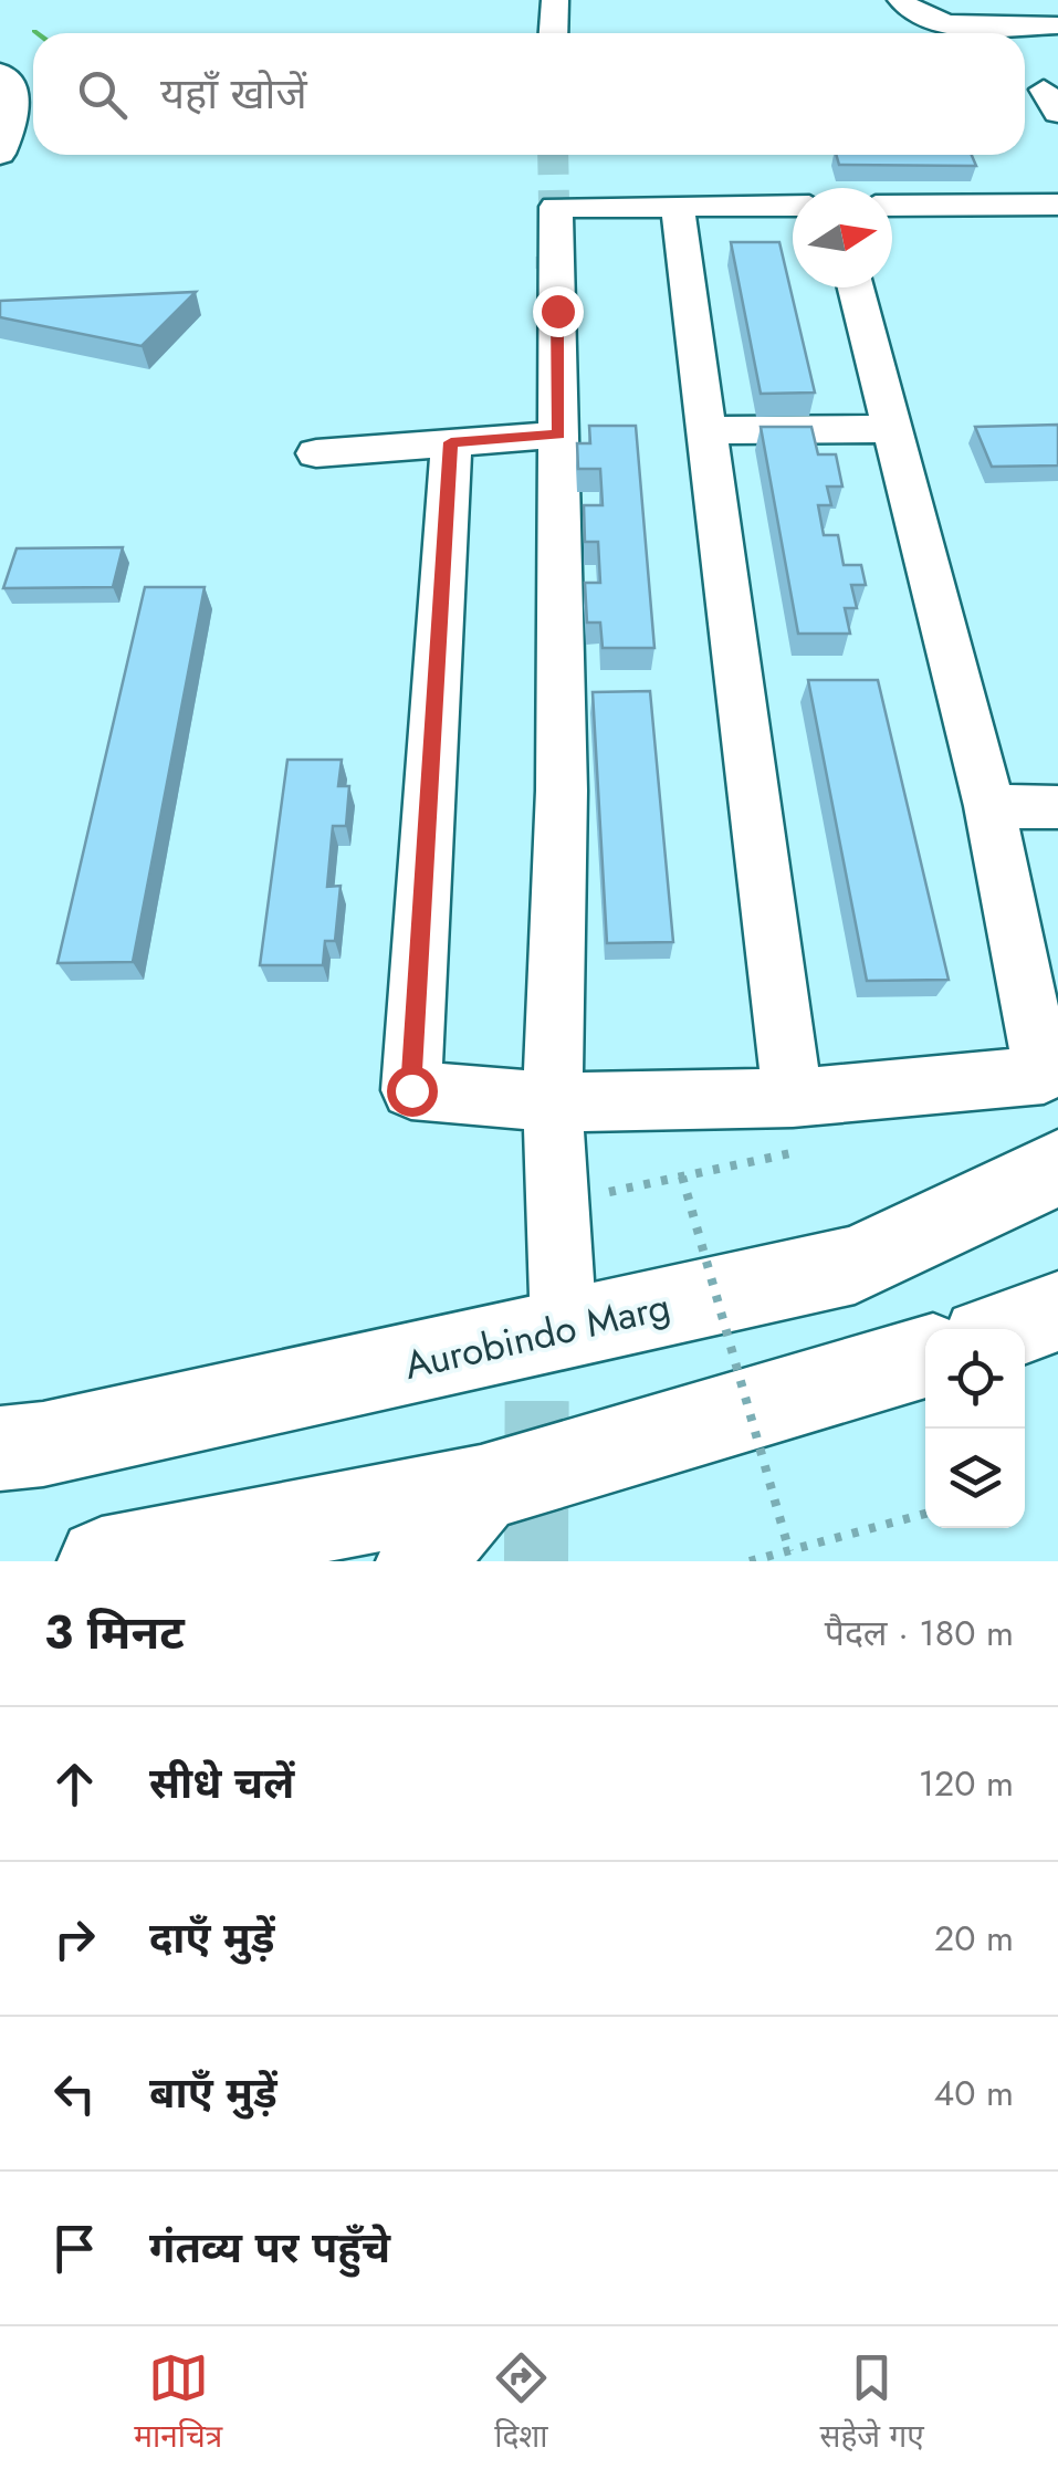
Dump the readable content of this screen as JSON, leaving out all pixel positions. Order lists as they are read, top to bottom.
{
  "streets": {
    "highway": ["Aurobindo Marg"]
  },
  "north": "right",
  "page": {
    "search": "यहाँ खोजें",
    "heading": ["3 मिनट", "पैदल · 180 m"],
    "list": [
      ["सीधे चलें", "120 m"],
      ["दाएँ मुड़ें", "20 m"],
      ["बाएँ मुड़ें", "40 m"],
      "गंतव्य पर पहुँचे"
    ],
    "nav": ["मानचित्र", "दिशा", "सहेजे गए"]
  }
}
